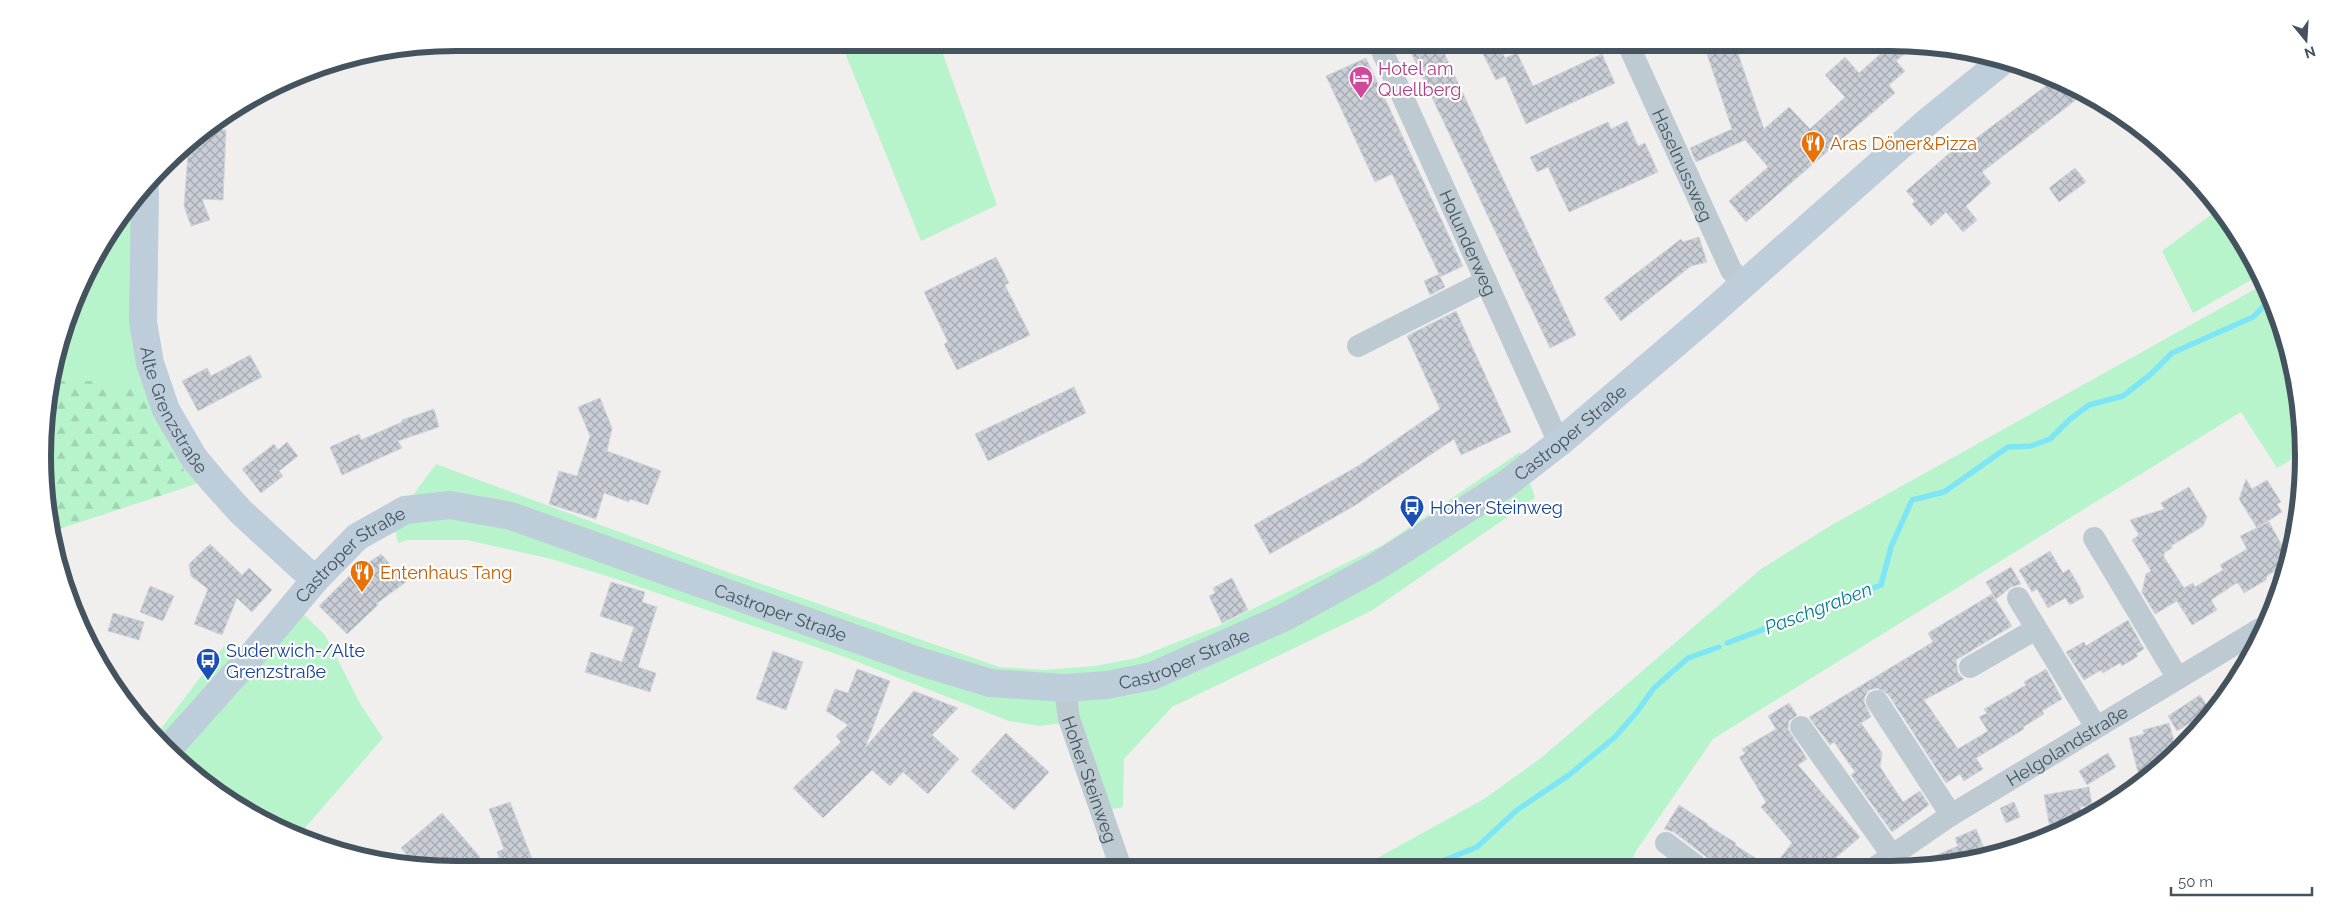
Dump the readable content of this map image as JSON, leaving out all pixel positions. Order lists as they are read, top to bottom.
{
  "streets": {
    "main road": ["Alte Grenzstraße", "Castroper Straße"],
    "street": [
      "Haselnussweg",
      "Holunderweg",
      "Helgolandstraße",
      "Hoher Steinweg"
    ]
  },
  "crossings": [
    ["Haselnussweg", "Castroper Straße"],
    ["Holunderweg", "Castroper Straße"],
    ["Alte Grenzstraße", "Castroper Straße"],
    ["Castroper Straße", "Hoher Steinweg"]
  ],
  "water": ["Paschgraben"],
  "places": {
    "hotel": ["Hotel am Quellberg"],
    "restaurant": ["Aras Döner&Pizza", "Entenhaus Tang"],
    "bus stop": ["Hoher Steinweg", "Suderwich-/Alte Grenzstraße"]
  },
  "scale_bar": "50 m",
  "north": "bottom"
}
